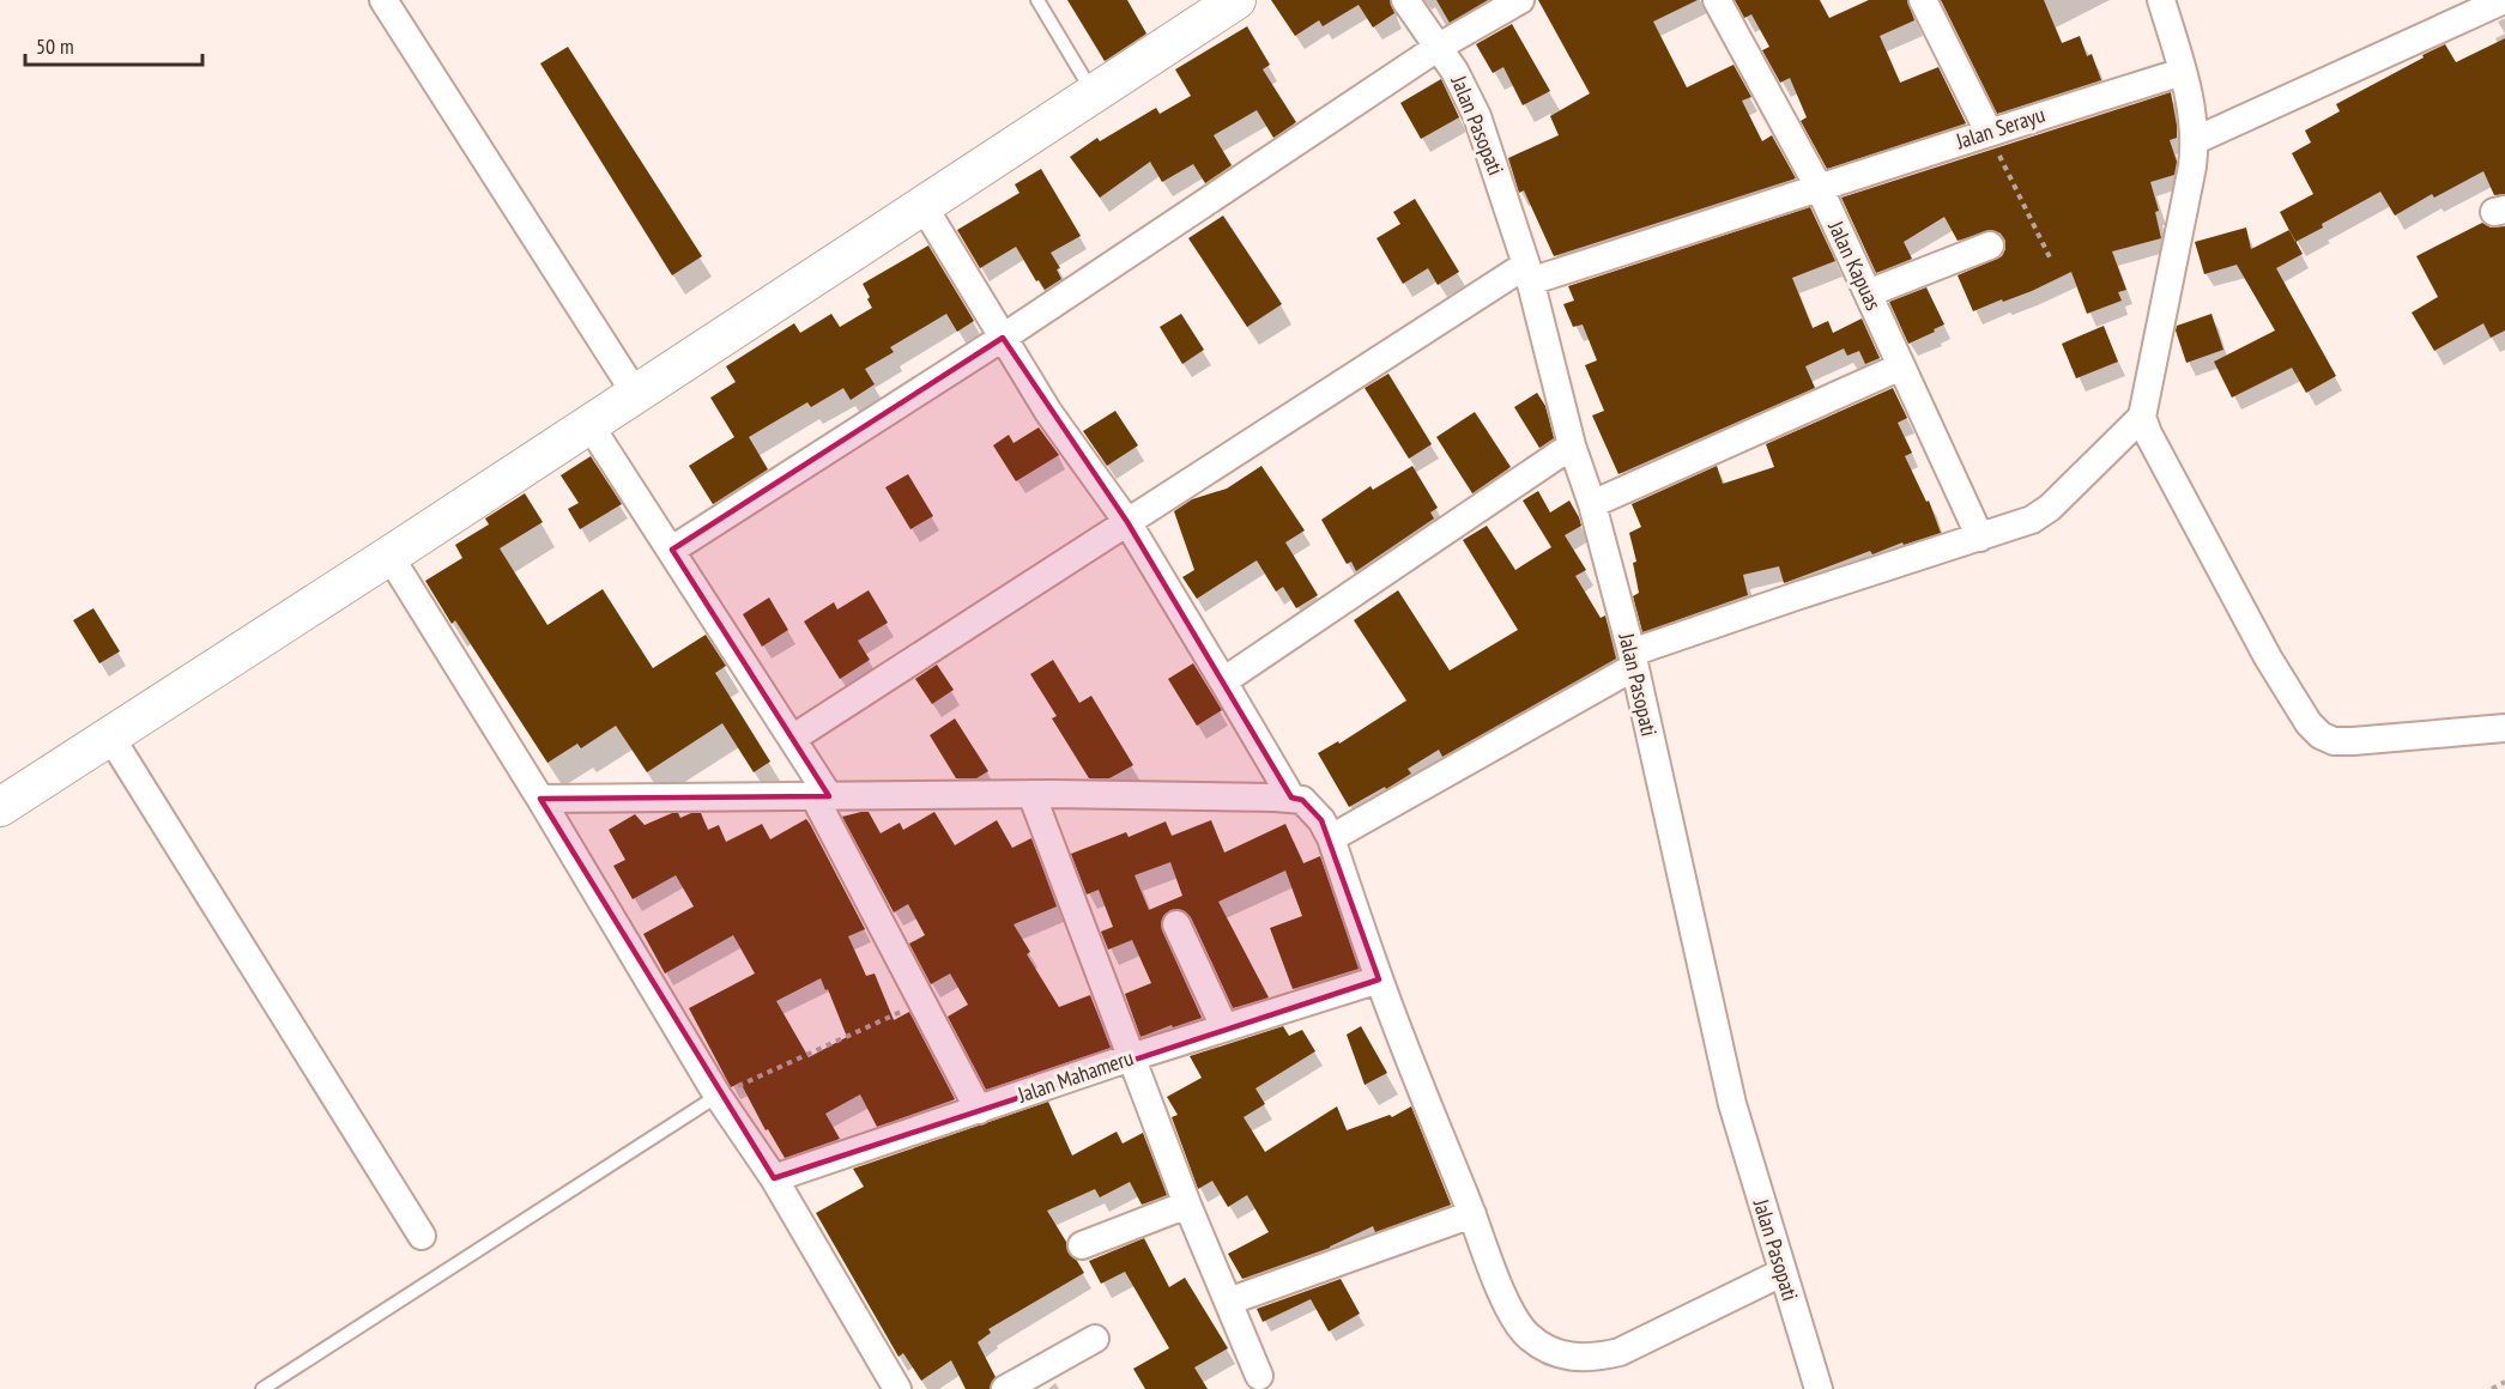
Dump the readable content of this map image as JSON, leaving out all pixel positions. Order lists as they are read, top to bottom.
{
  "streets": {
    "street": [
      "Jalan Pasopati",
      "Jalan Serayu",
      "Jalan Kapuas",
      "Jalan Mahameru"
    ]
  },
  "crossings": [
    ["Jalan Pasopati", "Jalan Serayu"],
    ["Jalan Serayu", "Jalan Kapuas"]
  ],
  "scale_bar": "50 m"
}
